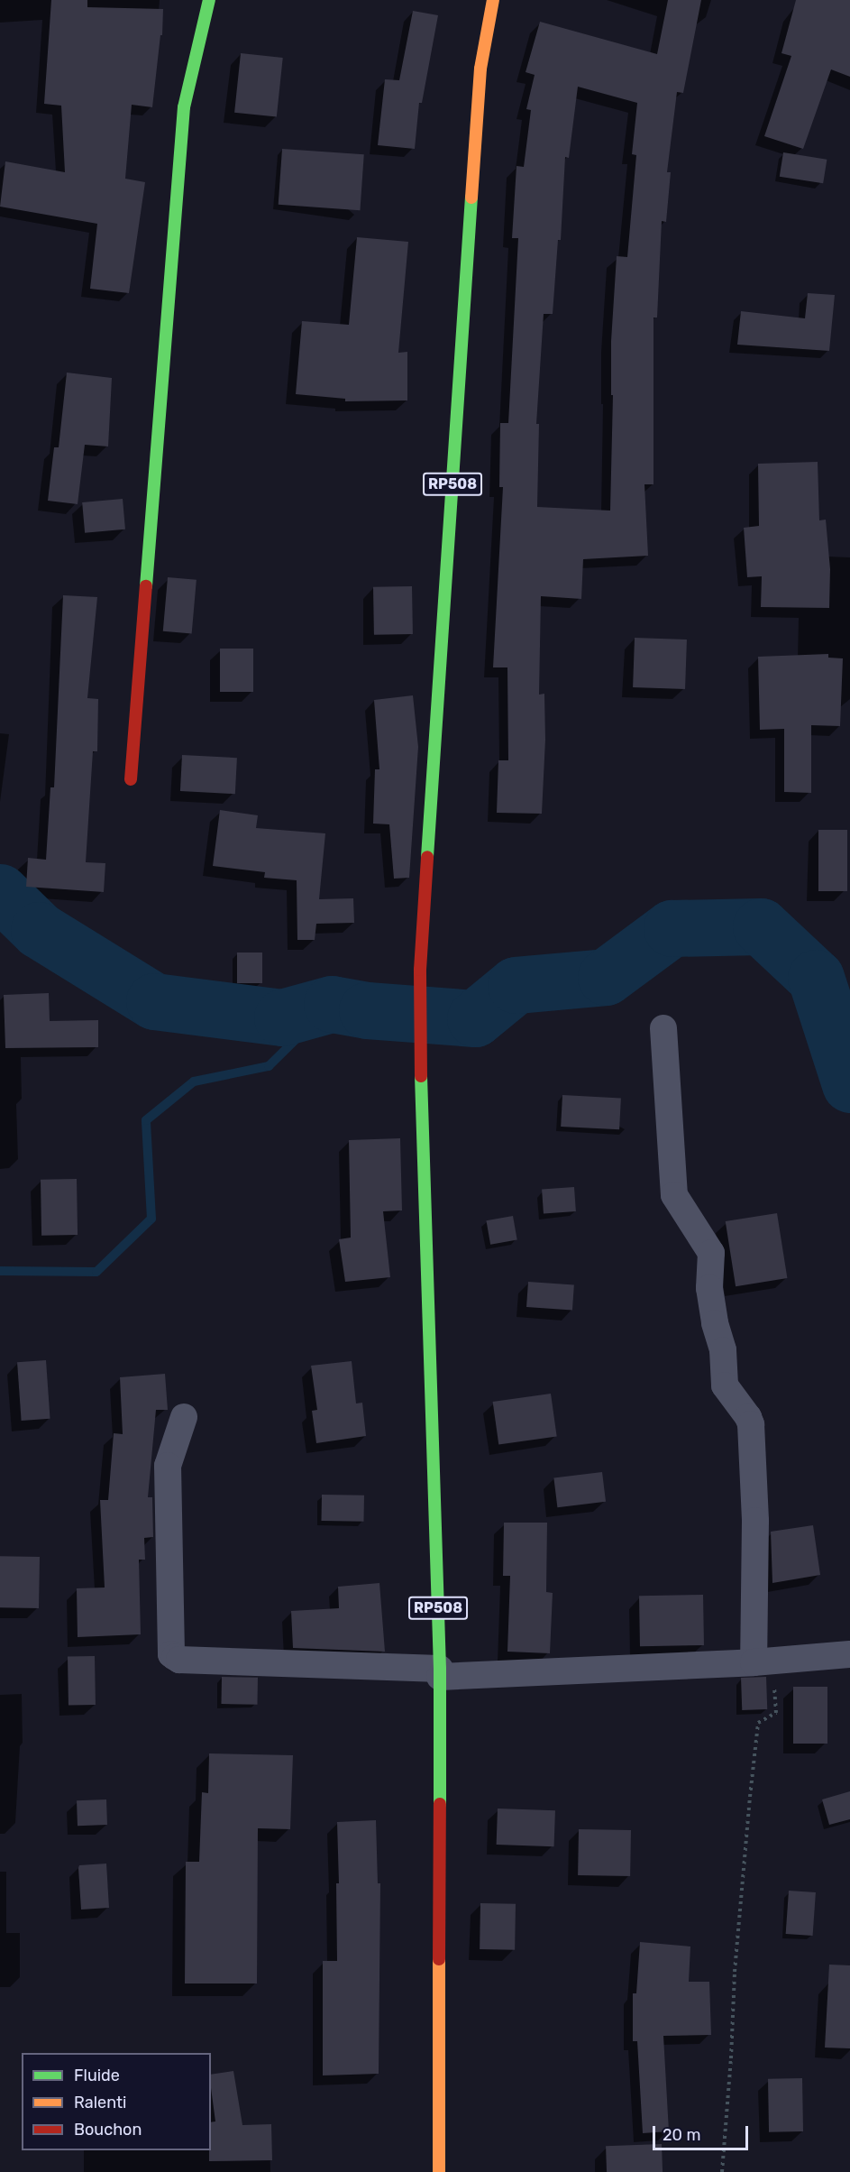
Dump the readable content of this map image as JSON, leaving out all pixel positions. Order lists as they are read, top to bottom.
{
  "streets": {
    "main road": ["RP508"]
  },
  "legend": ["Fluide", "Ralenti", "Bouchon"],
  "scale_bar": "20 m"
}
